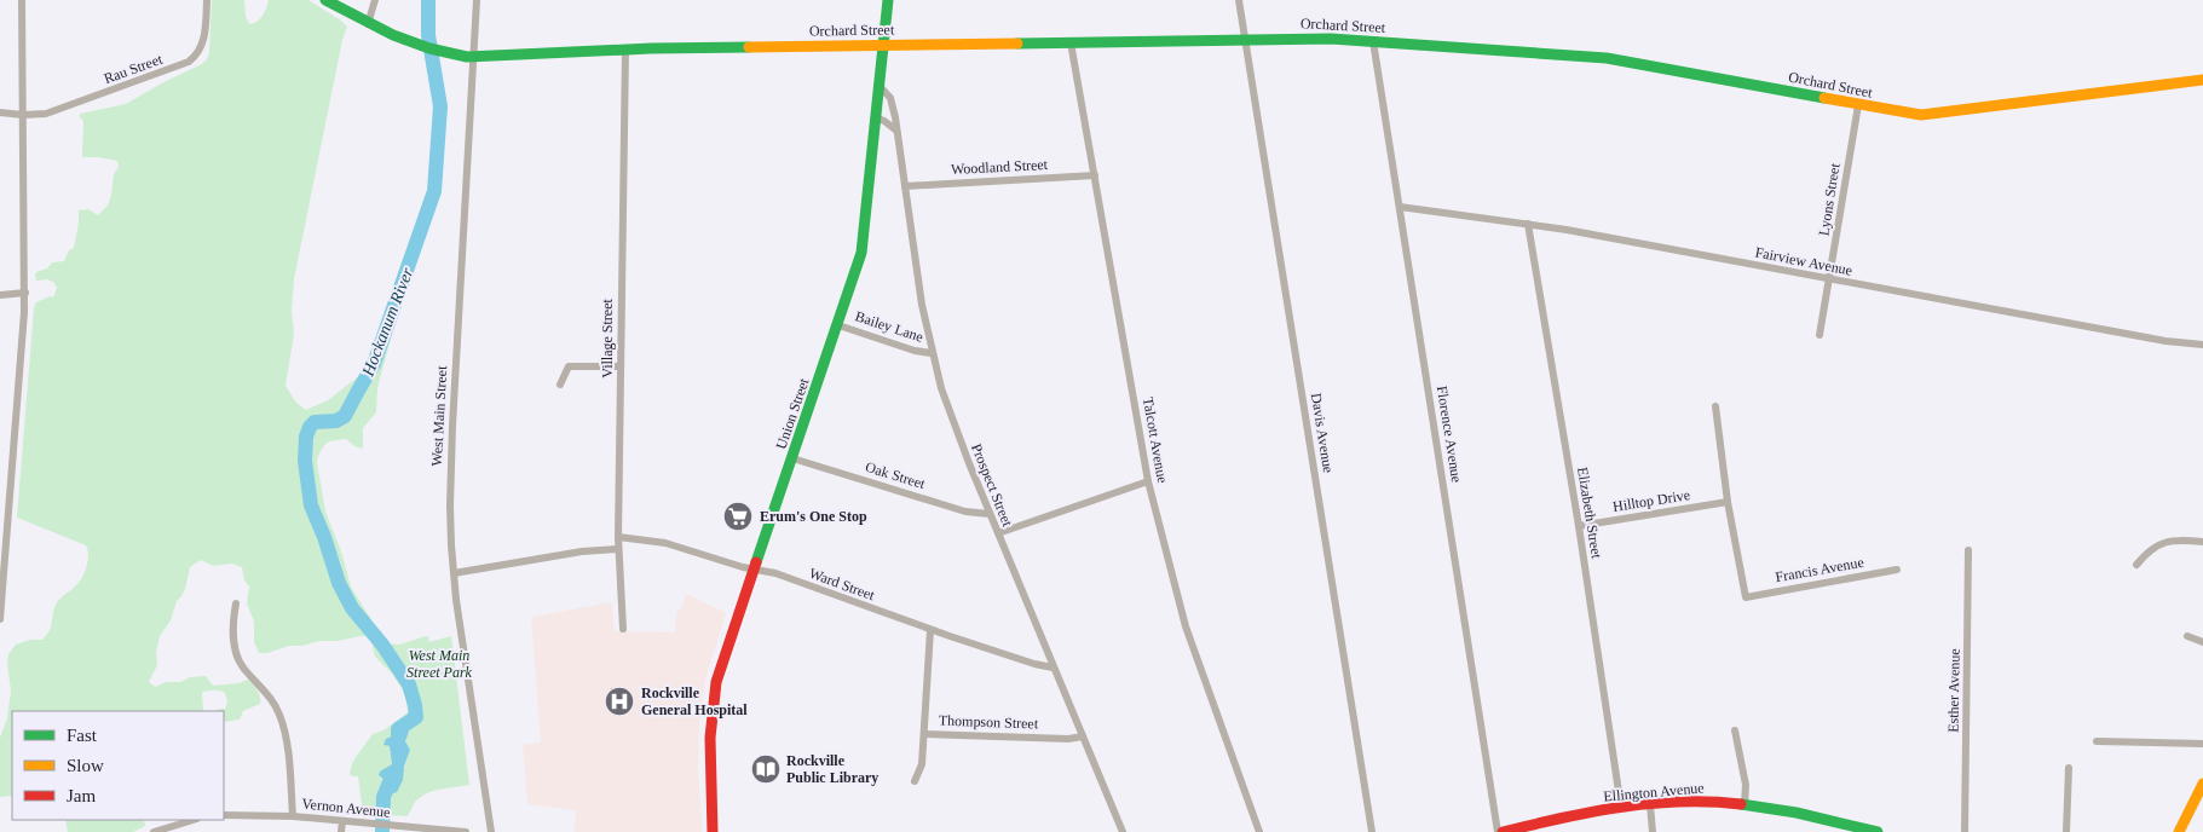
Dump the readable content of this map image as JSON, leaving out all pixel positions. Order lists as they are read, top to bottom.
{
  "streets": {
    "street": [
      "Orchard Street",
      "Rau Street",
      "Woodland Street",
      "Lyons Street",
      "Fairview Avenue",
      "Bailey Lane",
      "Village Street",
      "Union Street",
      "West Main Street",
      "Davis Avenue",
      "Florence Avenue",
      "Talcott Avenue",
      "Oak Street",
      "Prospect Street",
      "Hilltop Drive",
      "Elizabeth Street",
      "Francis Avenue",
      "Ward Street",
      "Esther Avenue",
      "Thompson Street",
      "Ellington Avenue",
      "Vernon Avenue"
    ]
  },
  "crossings": [
    ["Orchard Street", "Lyons Street"],
    ["Orchard Street", "Village Street"],
    ["Orchard Street", "Union Street"],
    ["Orchard Street", "West Main Street"],
    ["Orchard Street", "Davis Avenue"],
    ["Orchard Street", "Florence Avenue"],
    ["Orchard Street", "Talcott Avenue"],
    ["Woodland Street", "Talcott Avenue"],
    ["Woodland Street", "Prospect Street"],
    ["Lyons Street", "Fairview Avenue"],
    ["Fairview Avenue", "Florence Avenue"],
    ["Fairview Avenue", "Elizabeth Street"],
    ["Bailey Lane", "Union Street"],
    ["Bailey Lane", "Prospect Street"],
    ["Village Street", "Ward Street"],
    ["Union Street", "Oak Street"],
    ["Union Street", "Prospect Street"],
    ["Union Street", "Ward Street"],
    ["Oak Street", "Prospect Street"],
    ["Prospect Street", "Ward Street"],
    ["Prospect Street", "Thompson Street"],
    ["Hilltop Drive", "Elizabeth Street"],
    ["Hilltop Drive", "Francis Avenue"],
    ["Elizabeth Street", "Ellington Avenue"],
    ["Ward Street", "Thompson Street"]
  ],
  "water": ["Hockanum River"],
  "parks": ["West Main Street Park"],
  "places": {
    "supermarket": ["Erum's One Stop"],
    "hospital": ["Rockville General Hospital"],
    "library": ["Rockville Public Library"]
  },
  "legend": ["Fast", "Slow", "Jam"]
}
